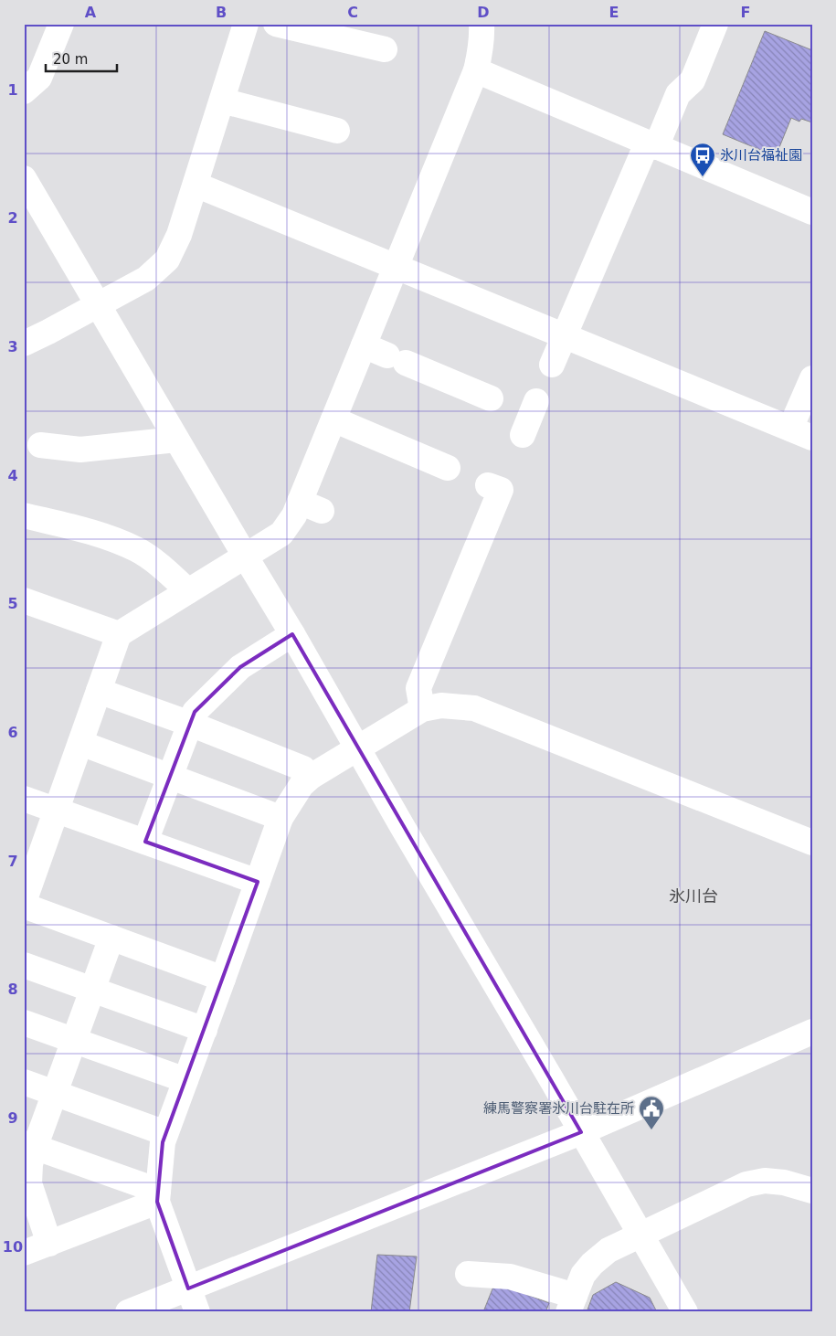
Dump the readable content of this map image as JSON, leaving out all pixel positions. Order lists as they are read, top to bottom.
{
  "districts": ["氷川台"],
  "places": {
    "bus stop": ["氷川台福祉園"],
    "public building": ["練馬警察署氷川台駐在所"]
  },
  "scale_bar": "20 m",
  "grid": {
    "columns": [
      "A",
      "B",
      "C",
      "D",
      "E",
      "F"
    ],
    "rows": [
      "1",
      "2",
      "3",
      "4",
      "5",
      "6",
      "7",
      "8",
      "9",
      "10"
    ]
  }
}
